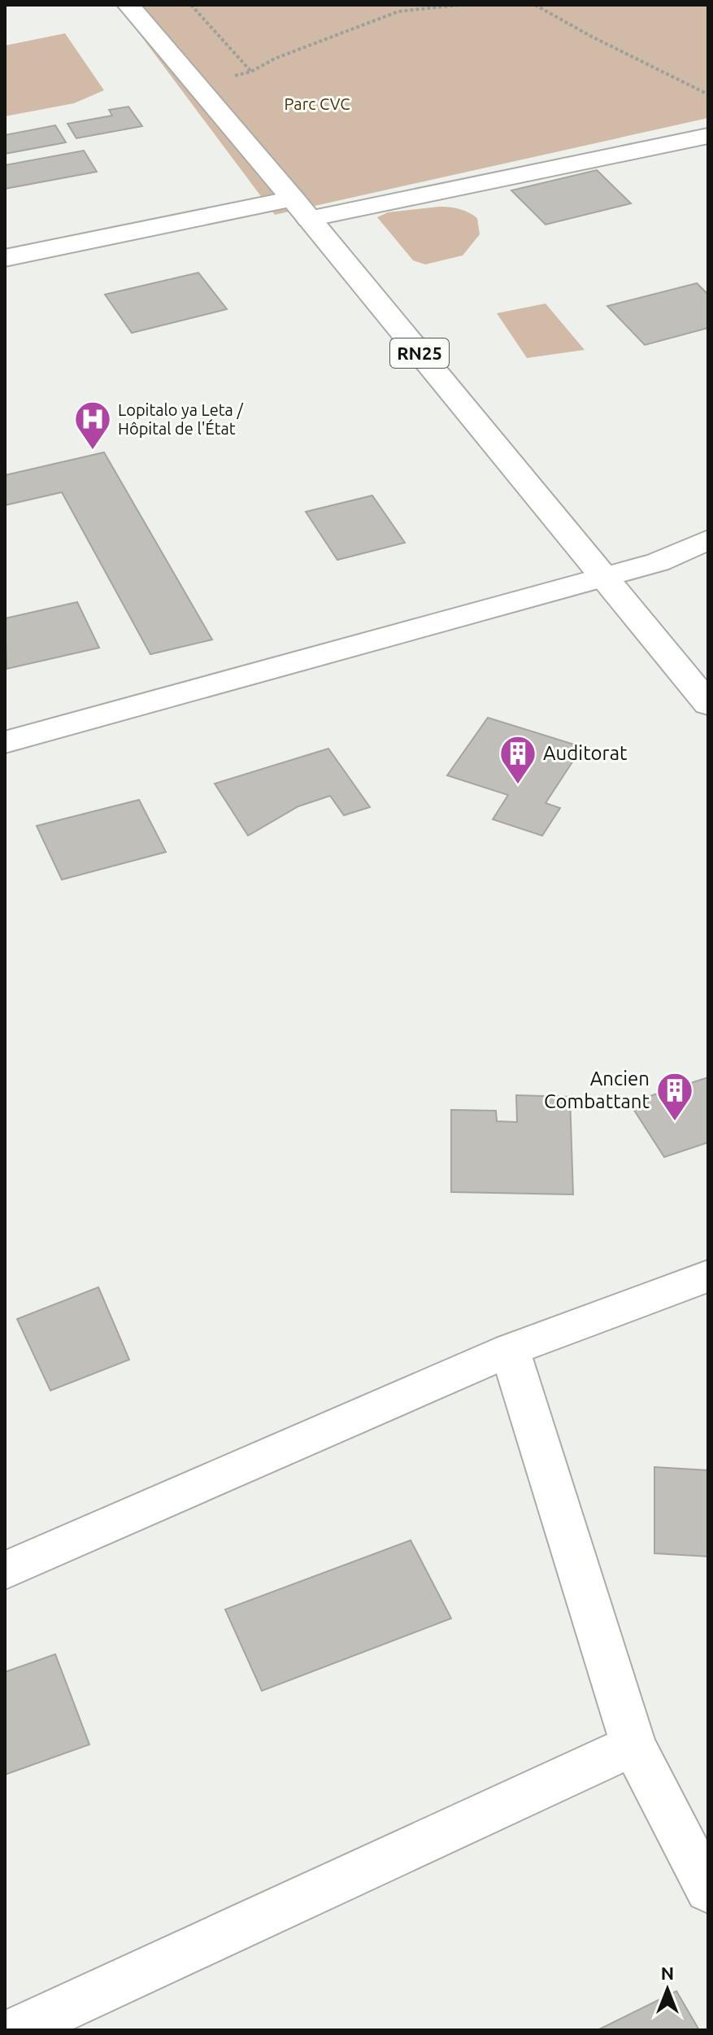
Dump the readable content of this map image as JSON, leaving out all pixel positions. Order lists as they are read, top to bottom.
{
  "streets": {
    "street": ["RN25"]
  },
  "parks": ["Parc CVC"],
  "places": {
    "hospital": ["Lopitalo ya Leta / Hôpital de l'État"],
    "building": ["Auditorat", "Ancien Combattant"]
  },
  "north": "top"
}
